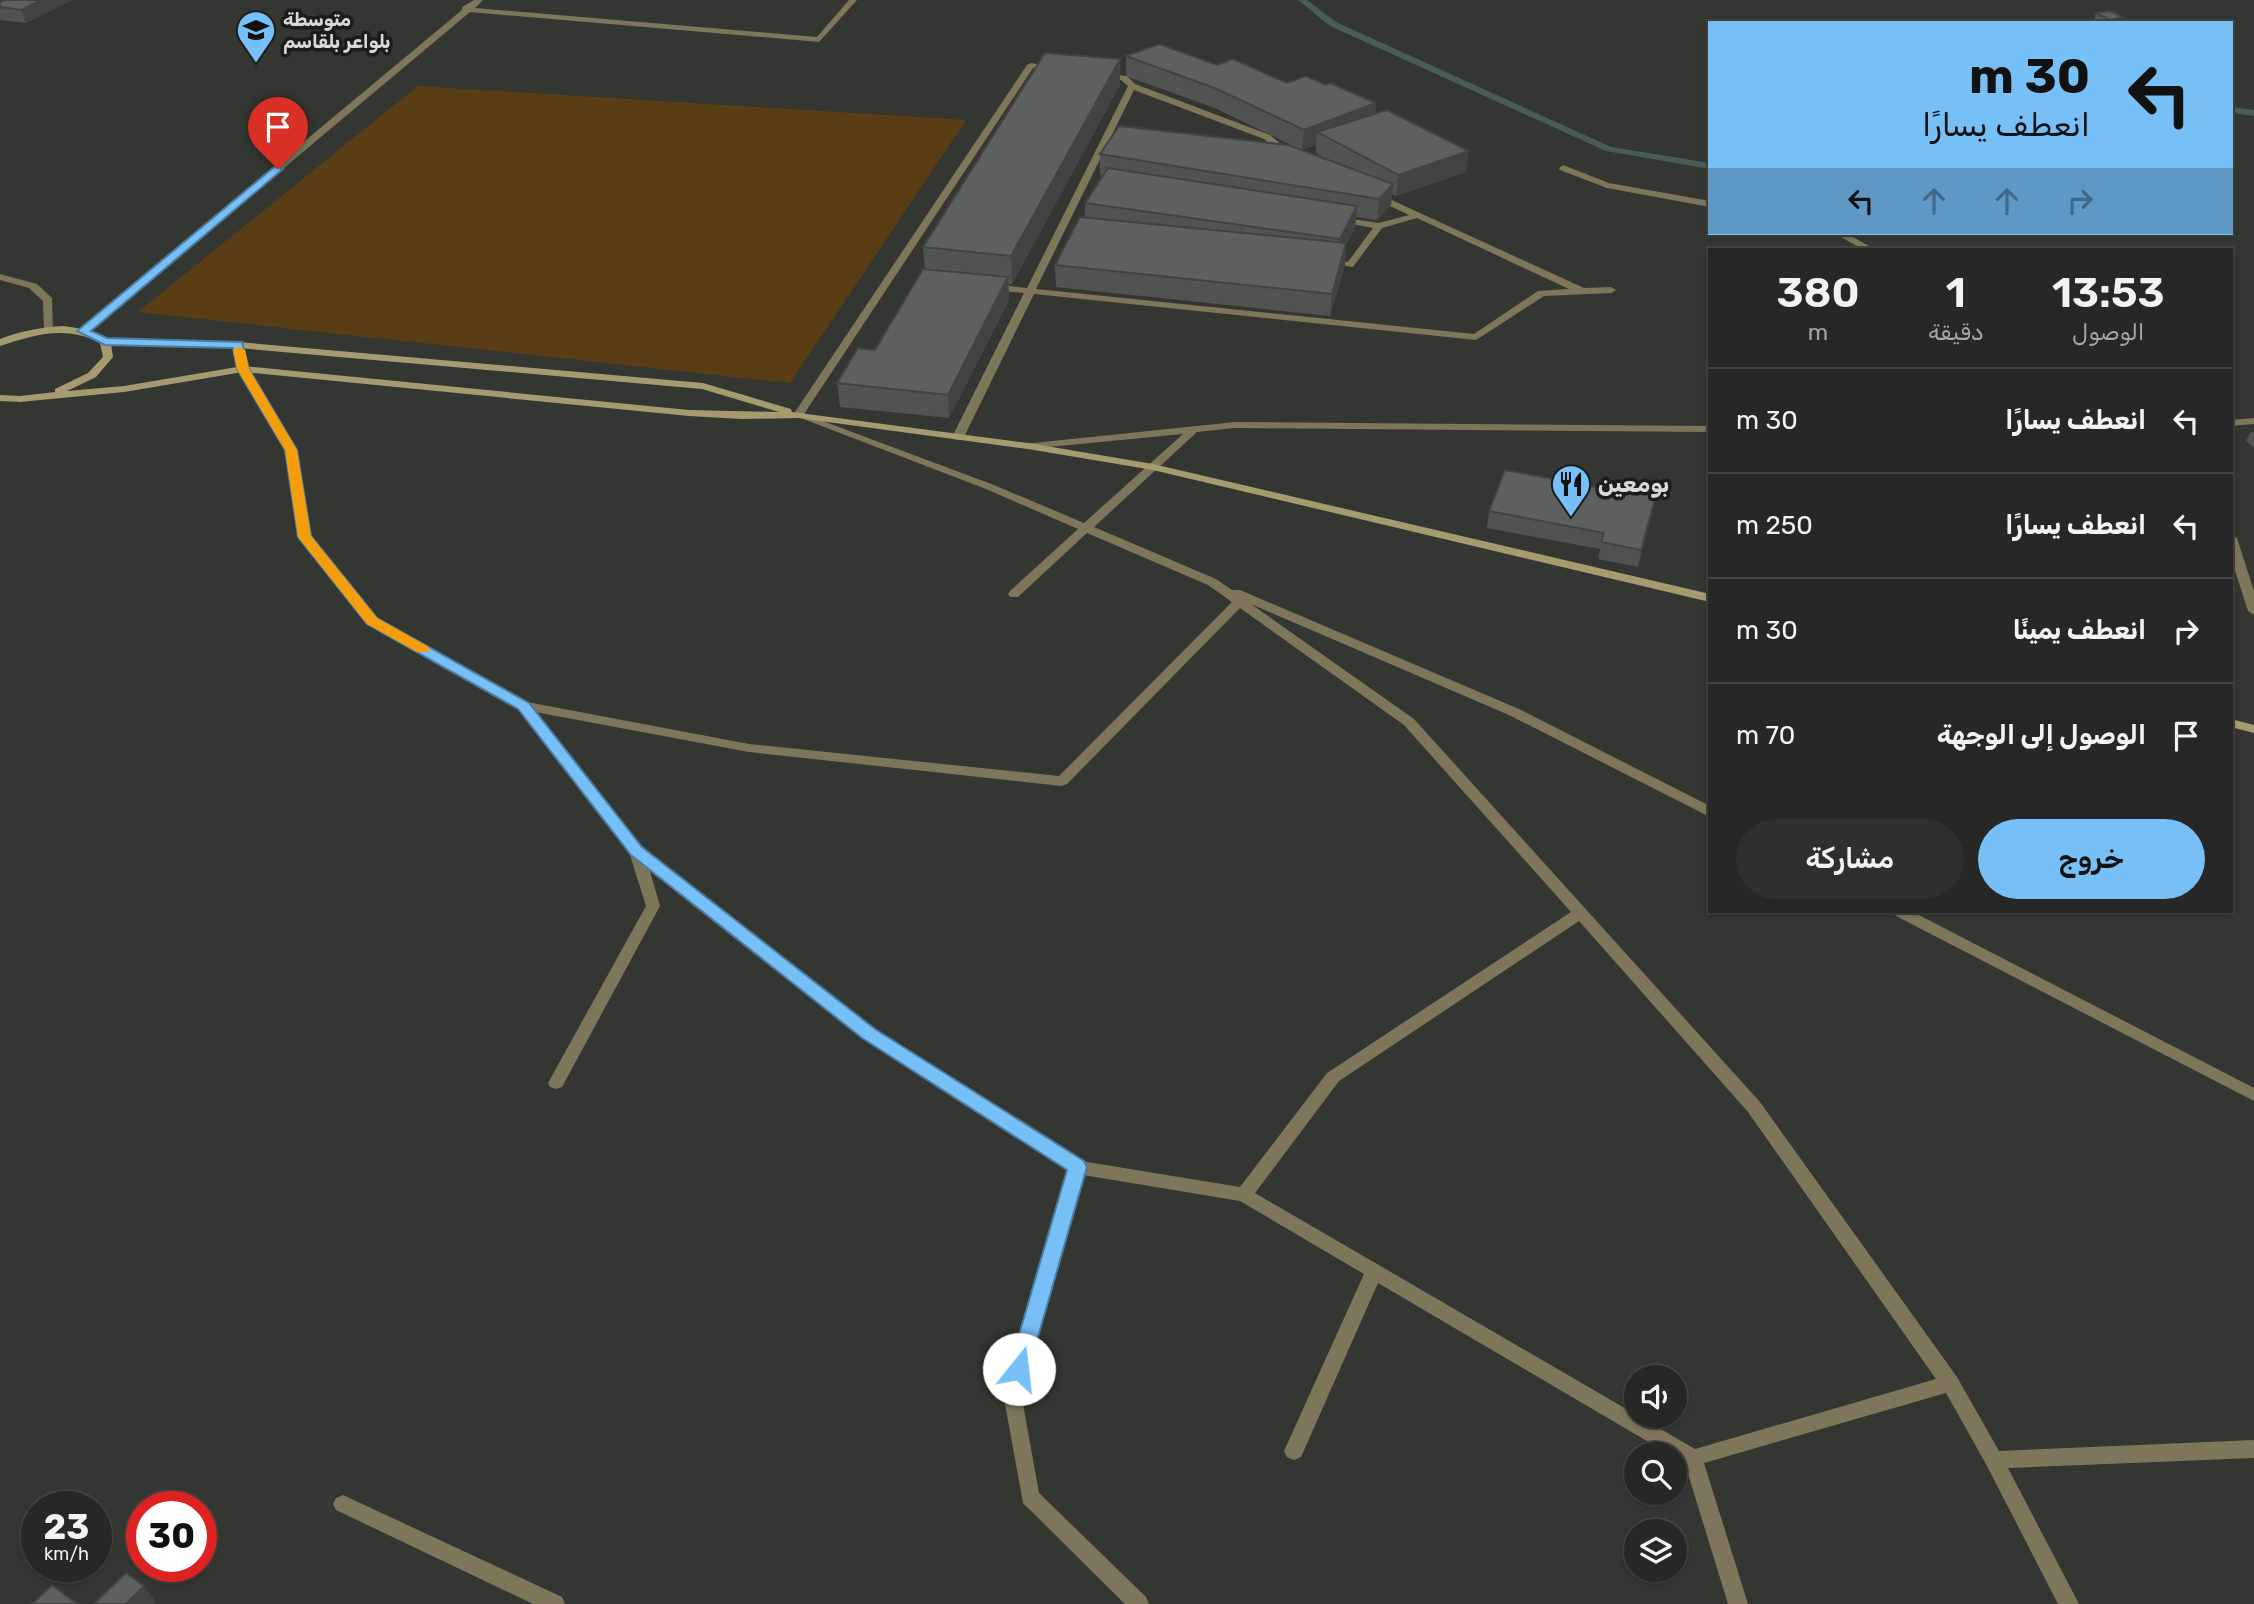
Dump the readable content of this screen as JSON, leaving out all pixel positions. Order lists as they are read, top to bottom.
{
  "places": {
    "school or university": ["متوسطة بلواعر بلقاسم"],
    "restaurant": ["بومعين"]
  },
  "page": {
    "turn": ["30 m", "انعطف يسارًا"],
    "eta": [
      "13:53",
      "الوصول",
      "1",
      "دقيقة",
      "380",
      "m"
    ],
    "list": [
      {
        "name": "انعطف يسارًا",
        "value": "30 m"
      },
      {
        "name": "انعطف يسارًا",
        "value": "250 m"
      },
      {
        "name": "انعطف يمينًا",
        "value": "30 m"
      },
      {
        "name": "الوصول إلى الوجهة",
        "value": "70 m"
      }
    ],
    "buttons": ["خروج", "مشاركة"],
    "speed": "23 km/h",
    "limit": "30"
  }
}
